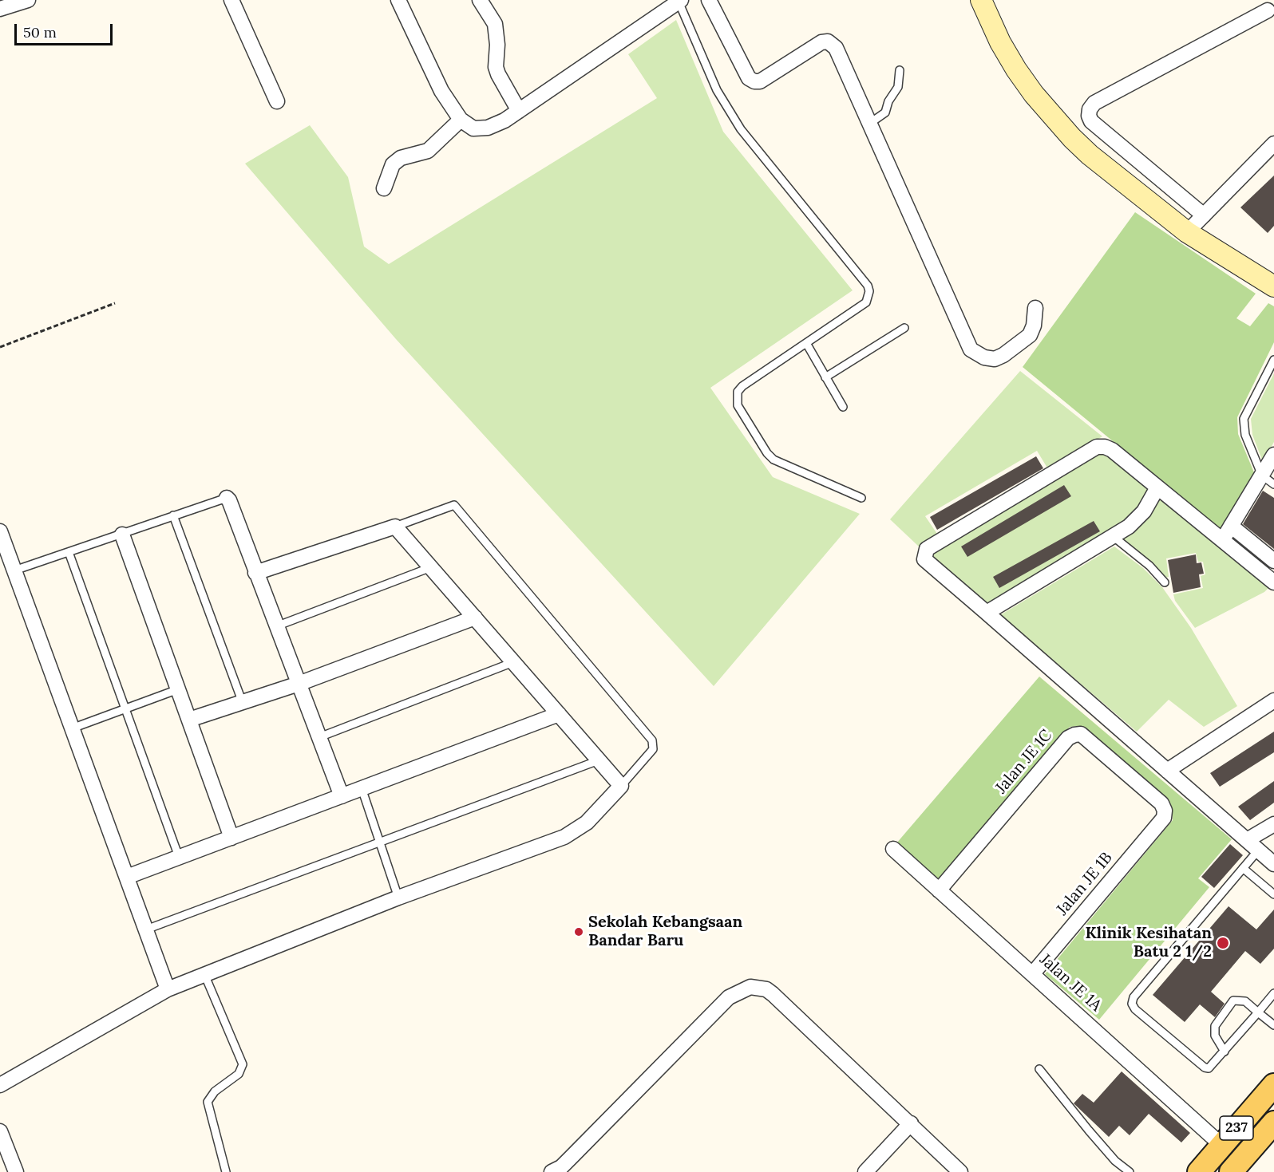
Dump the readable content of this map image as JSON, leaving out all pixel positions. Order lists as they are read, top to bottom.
{
  "streets": {
    "main road": ["237"],
    "street": ["Jalan JE 1C", "Jalan JE 1B", "Jalan JE 1A"]
  },
  "crossings": [
    ["Jalan JE 1C", "Jalan JE 1B"],
    ["Jalan JE 1C", "Jalan JE 1A"],
    ["Jalan JE 1B", "Jalan JE 1A"],
    ["Jalan JE 1A", "237"]
  ],
  "places": ["Sekolah Kebangsaan Bandar Baru", "Klinik Kesihatan Batu 2 1/2"],
  "scale_bar": "50 m"
}
